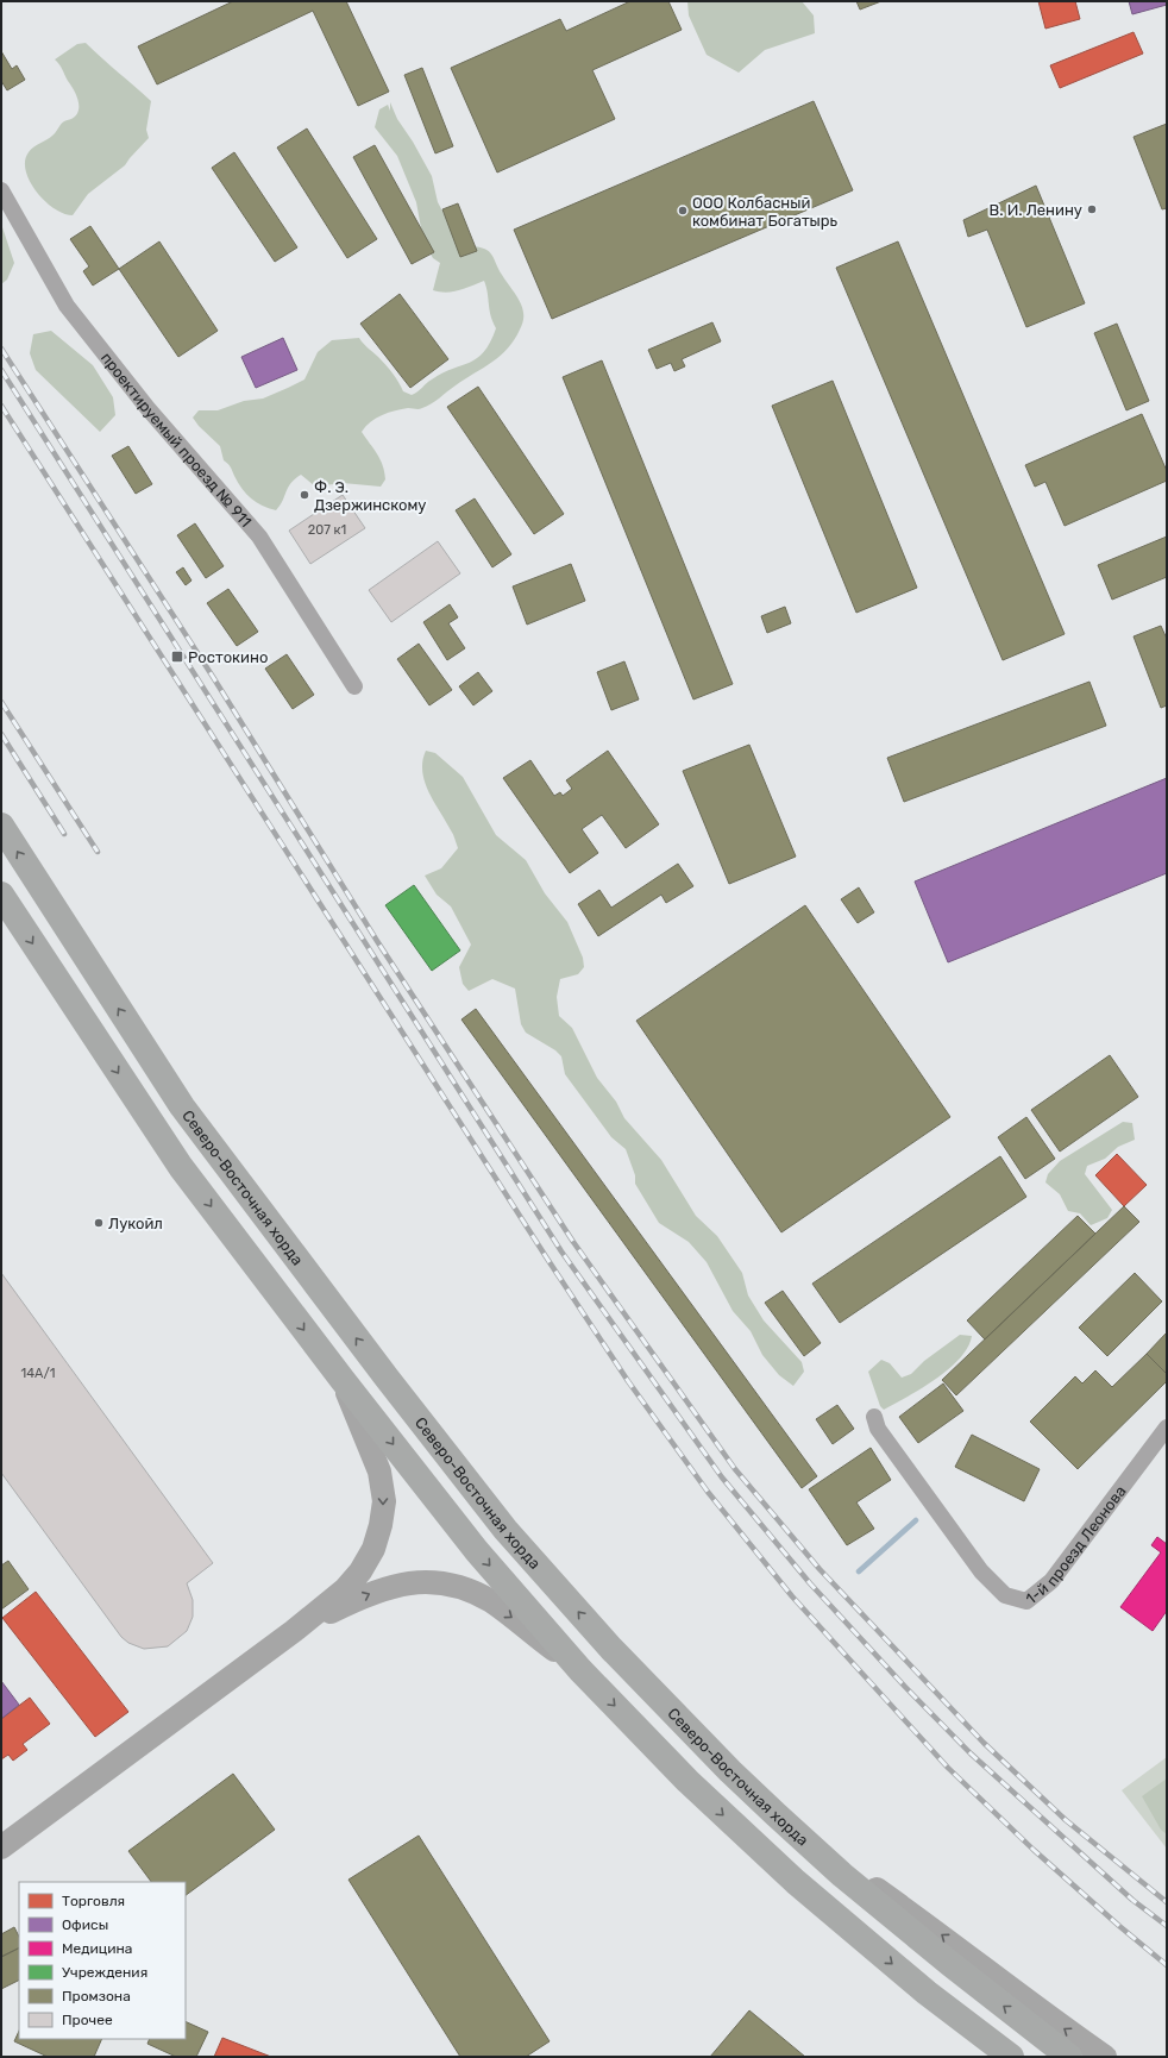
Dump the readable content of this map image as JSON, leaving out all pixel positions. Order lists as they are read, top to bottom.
{
  "streets": {
    "main road": ["Северо-Восточная хорда"],
    "street": ["проектируемый проезд № 911", "1-й проезд Леонова"]
  },
  "places": {
    "other": [
      "В. И. Ленину",
      "ООО Колбасный комбинат Богатырь",
      "Ф. Э. Дзержинскому",
      "Лукойл"
    ],
    "transit": ["Ростокино"]
  },
  "house_numbers": ["207 к1", "14А/1"],
  "legend": [
    "Торговля",
    "Офисы",
    "Медицина",
    "Учреждения",
    "Промзона",
    "Прочее"
  ]
}
